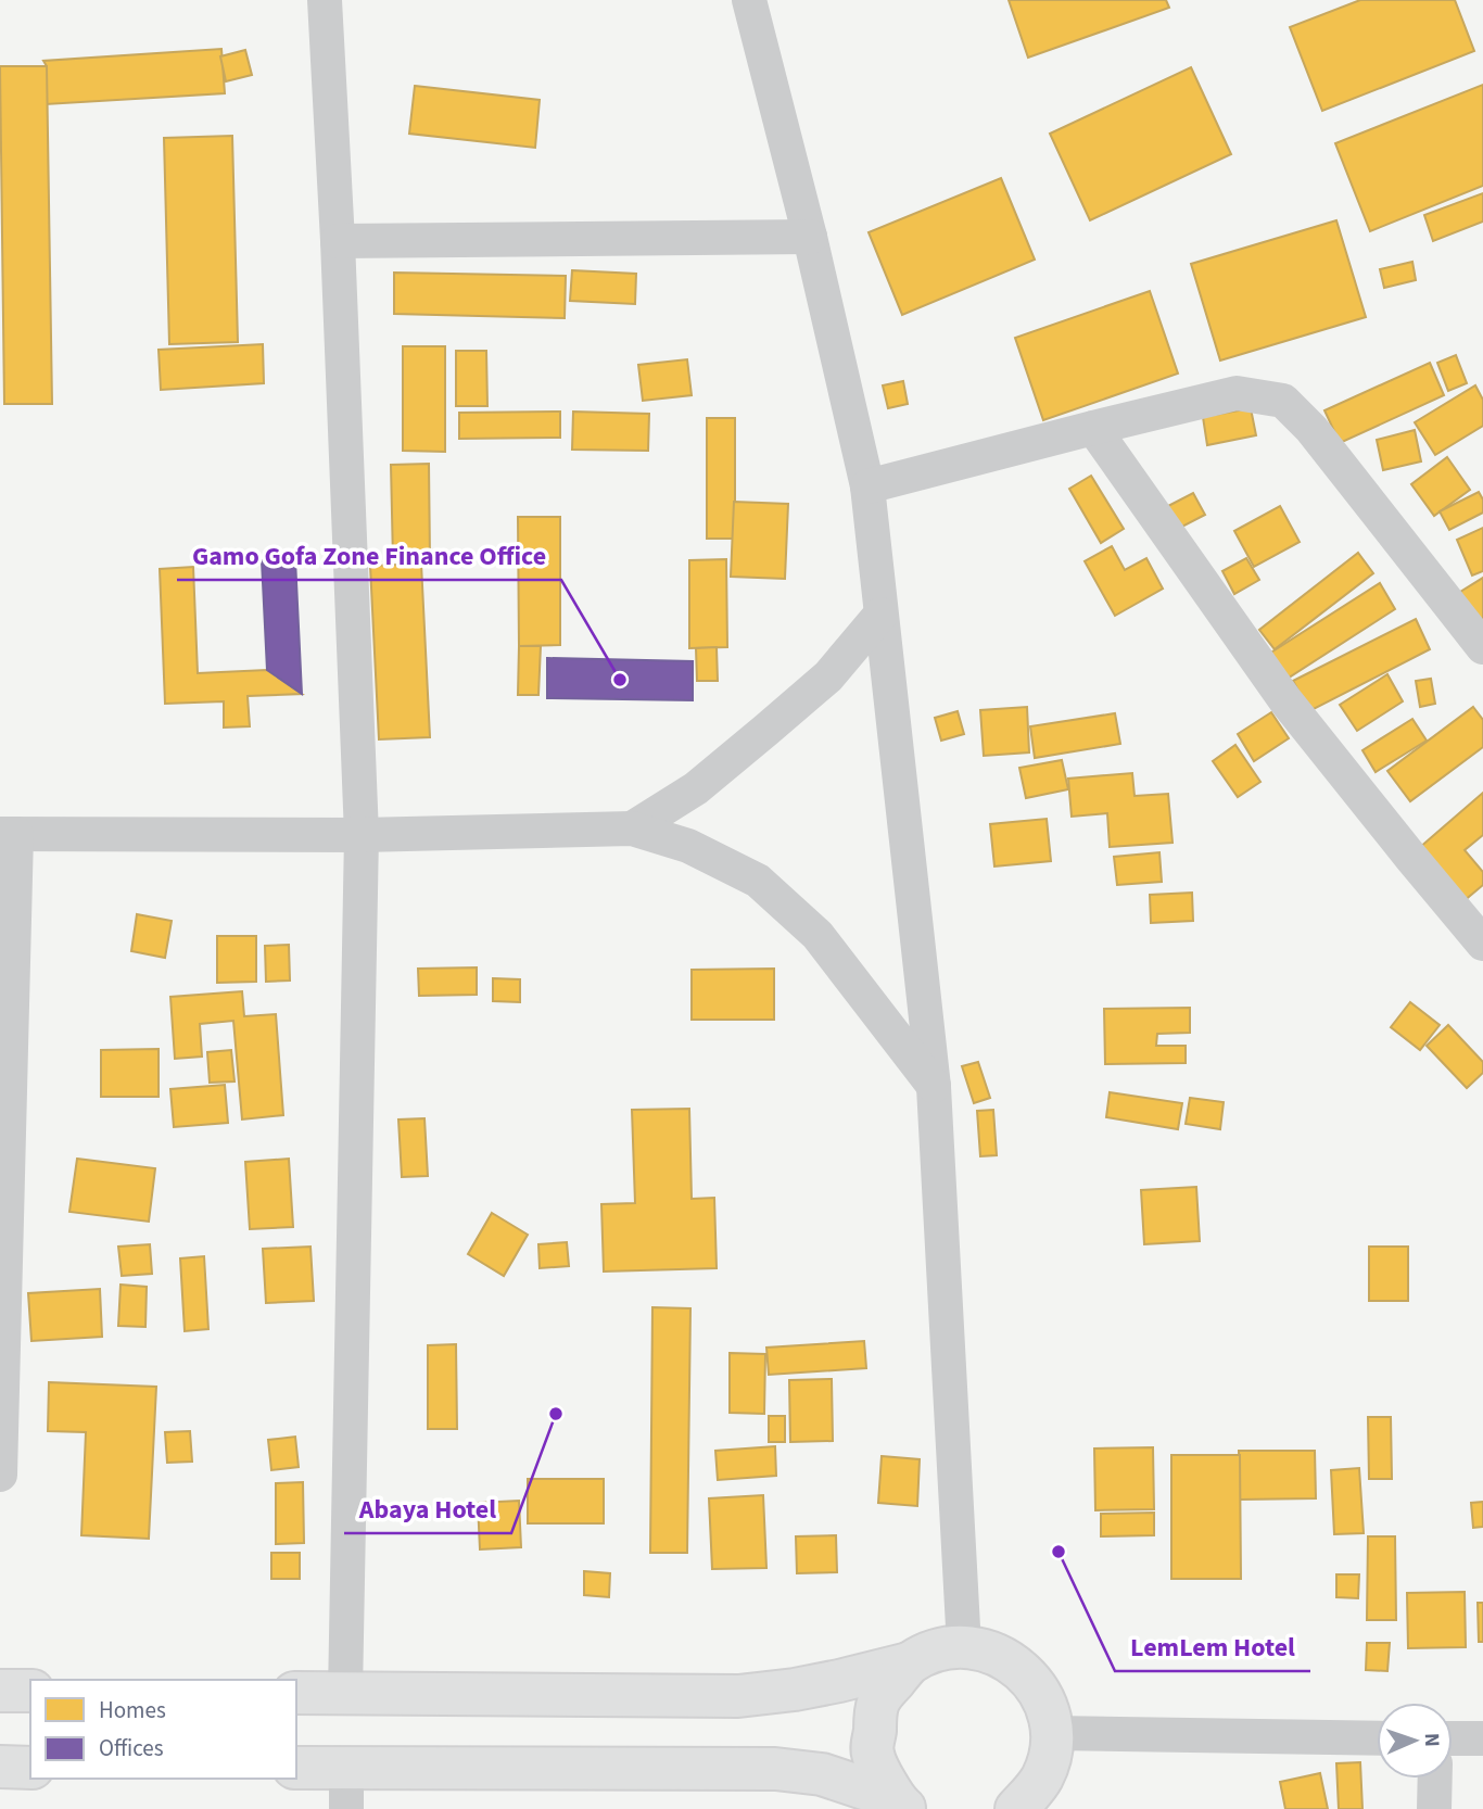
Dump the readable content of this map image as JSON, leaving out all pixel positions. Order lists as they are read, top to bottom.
{
  "places": ["Gamo Gofa Zone Finance Office", "Abaya Hotel", "LemLem Hotel"],
  "legend": ["Homes", "Offices"],
  "north": "right"
}
